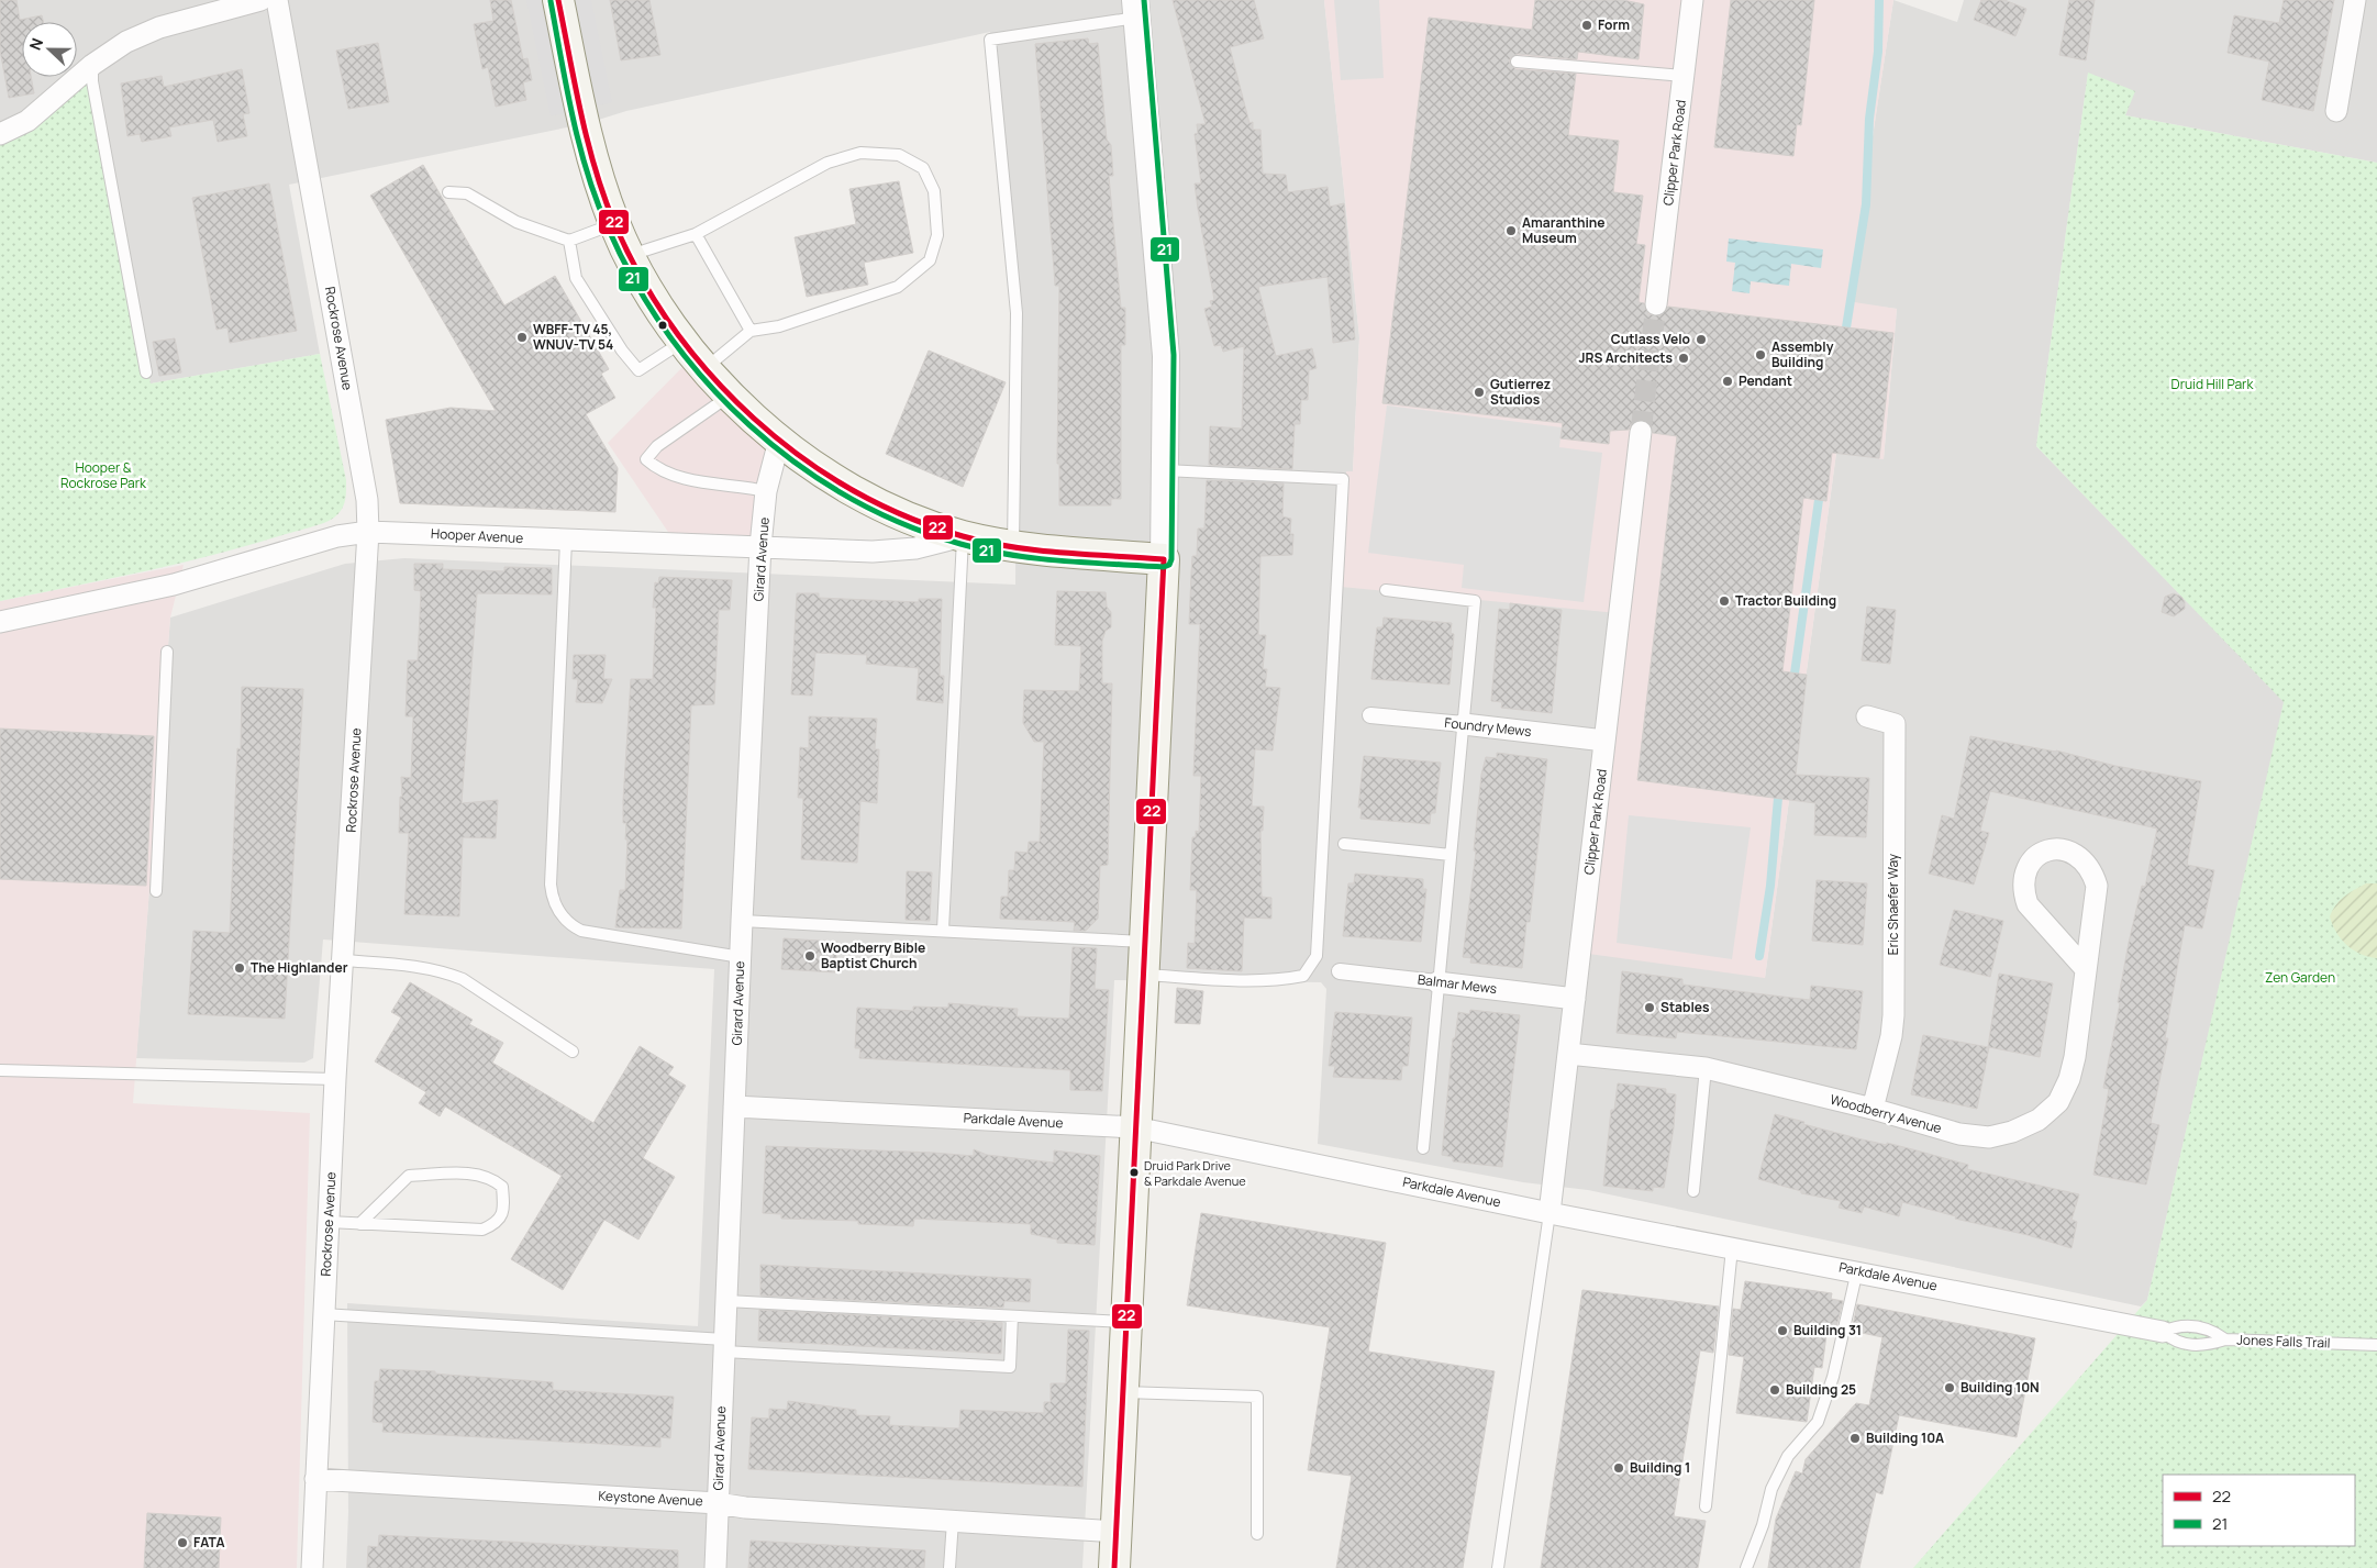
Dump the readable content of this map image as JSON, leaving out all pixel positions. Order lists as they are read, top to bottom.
{
  "streets": {
    "street": [
      "Clipper Park Road",
      "Rockrose Avenue",
      "Hooper Avenue",
      "Girard Avenue",
      "Foundry Mews",
      "Eric Shaefer Way",
      "Balmar Mews",
      "Woodberry Avenue",
      "Parkdale Avenue",
      "Keystone Avenue"
    ],
    "lane": ["Jones Falls Trail"]
  },
  "crossings": [
    ["Clipper Park Road", "Foundry Mews"],
    ["Clipper Park Road", "Balmar Mews"],
    ["Clipper Park Road", "Woodberry Avenue"],
    ["Clipper Park Road", "Parkdale Avenue"],
    ["Rockrose Avenue", "Hooper Avenue"],
    ["Rockrose Avenue", "Keystone Avenue"],
    ["Hooper Avenue", "Girard Avenue"],
    ["Girard Avenue", "Parkdale Avenue"],
    ["Girard Avenue", "Keystone Avenue"],
    ["Eric Shaefer Way", "Woodberry Avenue"],
    ["Parkdale Avenue", "Jones Falls Trail"]
  ],
  "parks": ["Druid Hill Park", "Hooper & Rockrose Park", "Zen Garden"],
  "places": [
    "Form",
    "Amaranthine Museum",
    "WBFF-TV 45, WNUV-TV 54",
    "Cutlass Velo",
    "Assembly Building",
    "JRS Architects",
    "Pendant",
    "Gutierrez Studios",
    "Tractor Building",
    "Woodberry Bible Baptist Church",
    "The Highlander",
    "Stables",
    "Druid Park Drive & Parkdale Avenue",
    "Building 31",
    "Building 10N",
    "Building 25",
    "Building 10A",
    "Building 1",
    "FATA"
  ],
  "lines": ["transit line 22", "transit line 21"],
  "legend": ["22", "21"],
  "north": "left"
}
